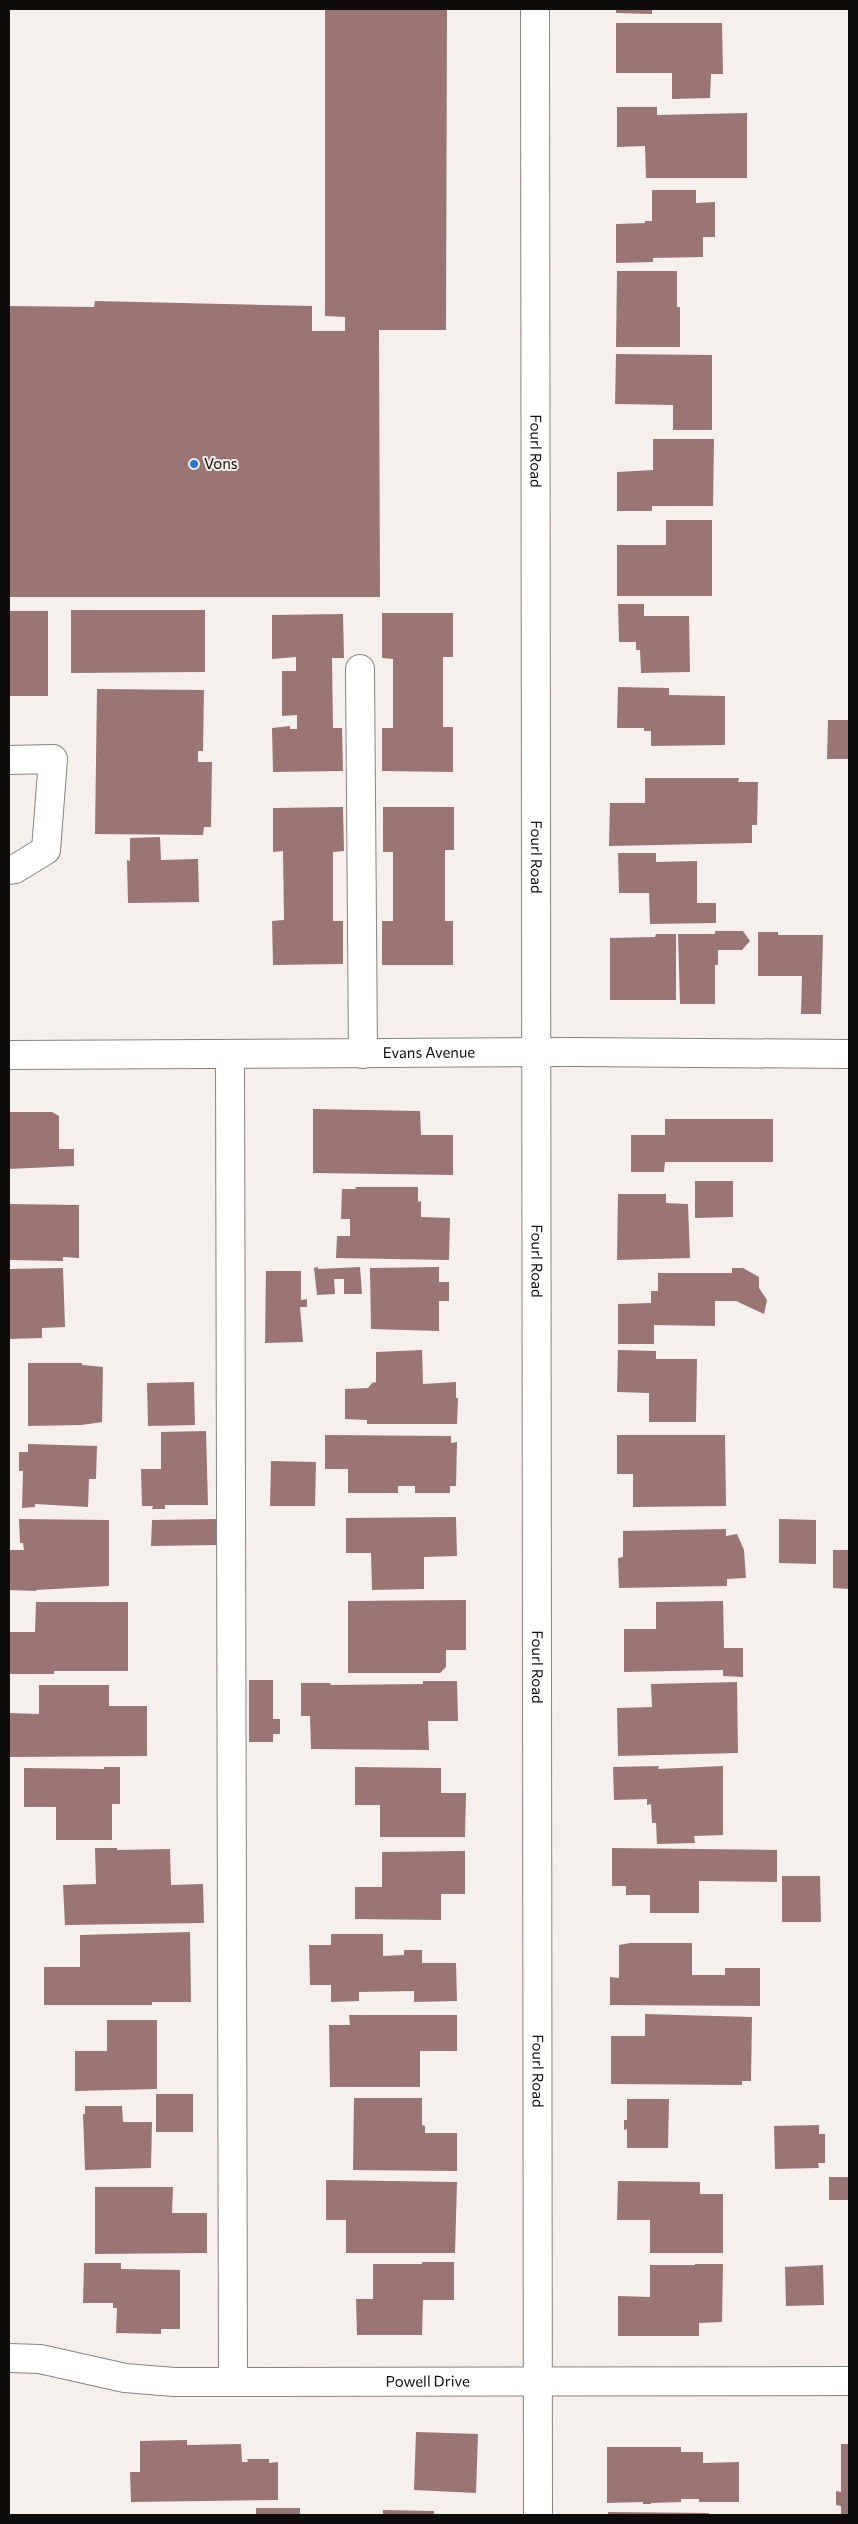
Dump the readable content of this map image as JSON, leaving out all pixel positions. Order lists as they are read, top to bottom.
{
  "streets": {
    "street": ["Fourl Road", "Evans Avenue", "Powell Drive"]
  },
  "crossings": [
    ["Fourl Road", "Evans Avenue"],
    ["Fourl Road", "Powell Drive"]
  ],
  "places": ["Vons"]
}
